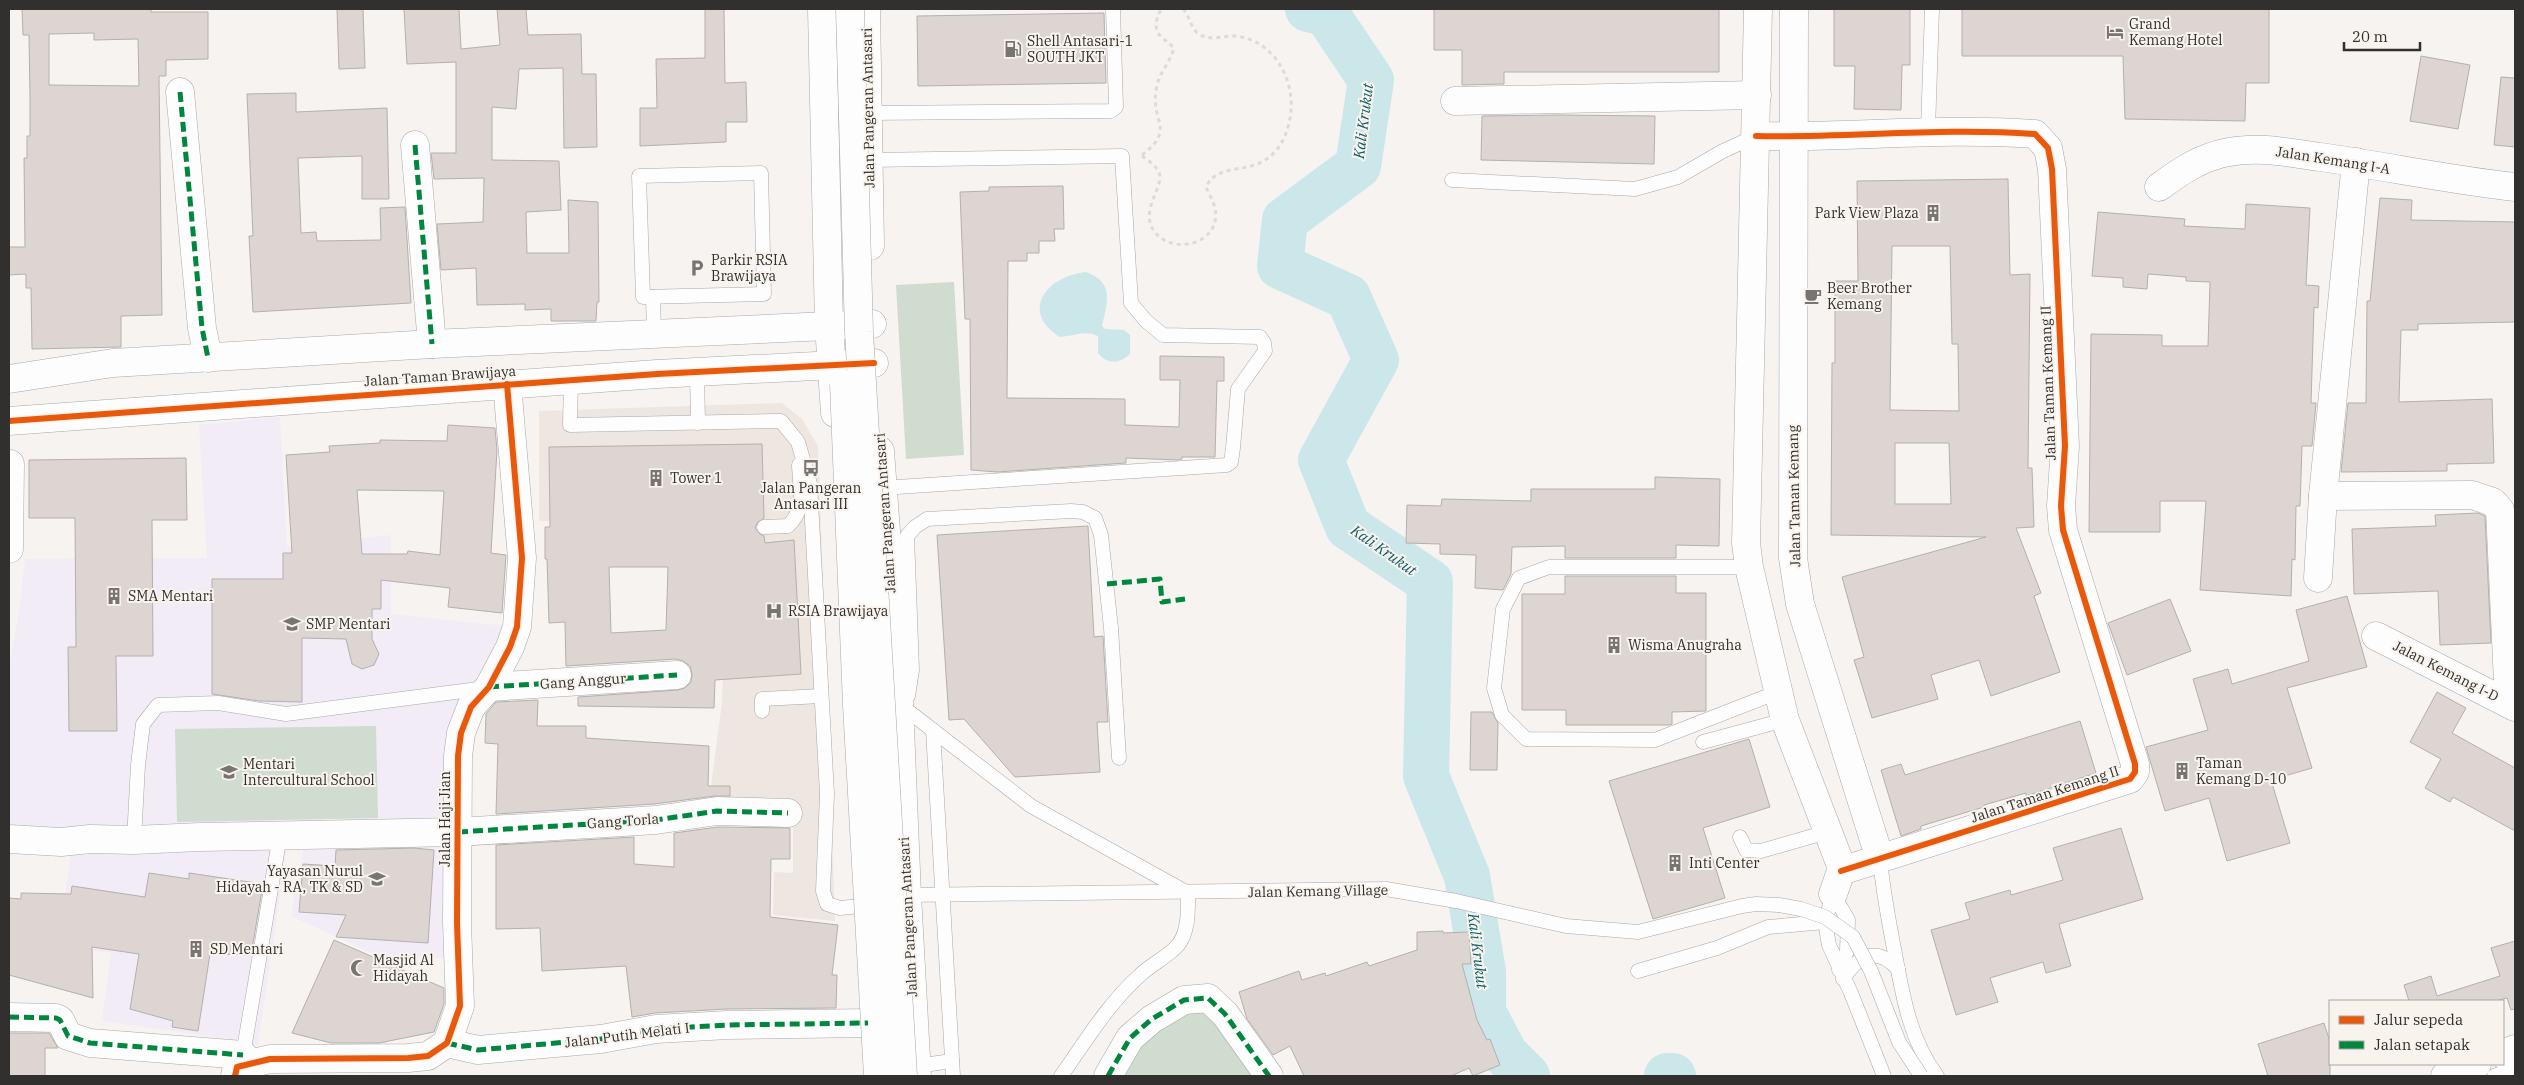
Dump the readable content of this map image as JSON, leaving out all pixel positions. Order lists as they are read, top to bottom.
{
  "streets": {
    "street": [
      "Jalan Pangeran Antasari",
      "Jalan Kemang I-A",
      "Jalan Taman Brawijaya",
      "Jalan Taman Kemang II",
      "Jalan Taman Kemang",
      "Jalan Kemang I-D",
      "Gang Anggur",
      "Jalan Haji Jian",
      "Gang Torla",
      "Jalan Putih Melati I"
    ],
    "lane": ["Jalan Kemang Village"]
  },
  "crossings": [
    ["Jalan Pangeran Antasari", "Jalan Taman Brawijaya"],
    ["Jalan Pangeran Antasari", "Jalan Kemang Village"],
    ["Jalan Taman Brawijaya", "Jalan Haji Jian"],
    ["Jalan Taman Kemang II", "Jalan Taman Kemang"],
    ["Gang Anggur", "Jalan Haji Jian"],
    ["Jalan Haji Jian", "Gang Torla"],
    ["Jalan Haji Jian", "Jalan Putih Melati I"]
  ],
  "water": ["Kali Krukut"],
  "places": {
    "hotel": ["Grand Kemang Hotel"],
    "fuel station": ["Shell Antasari-1 SOUTH JKT"],
    "building": [
      "Park View Plaza",
      "Tower 1",
      "SMA Mentari",
      "Wisma Anugraha",
      "Taman Kemang D-10",
      "Inti Center",
      "SD Mentari"
    ],
    "parking": ["Parkir RSIA Brawijaya"],
    "cafe": ["Beer Brother Kemang"],
    "bus stop": ["Jalan Pangeran Antasari III"],
    "hospital": ["RSIA Brawijaya"],
    "school or university": ["SMP Mentari", "Mentari Intercultural School", "Yayasan Nurul Hidayah - RA, TK & SD"],
    "mosque": ["Masjid Al Hidayah"]
  },
  "legend": ["Jalur sepeda", "Jalan setapak"],
  "scale_bar": "20 m"
}
